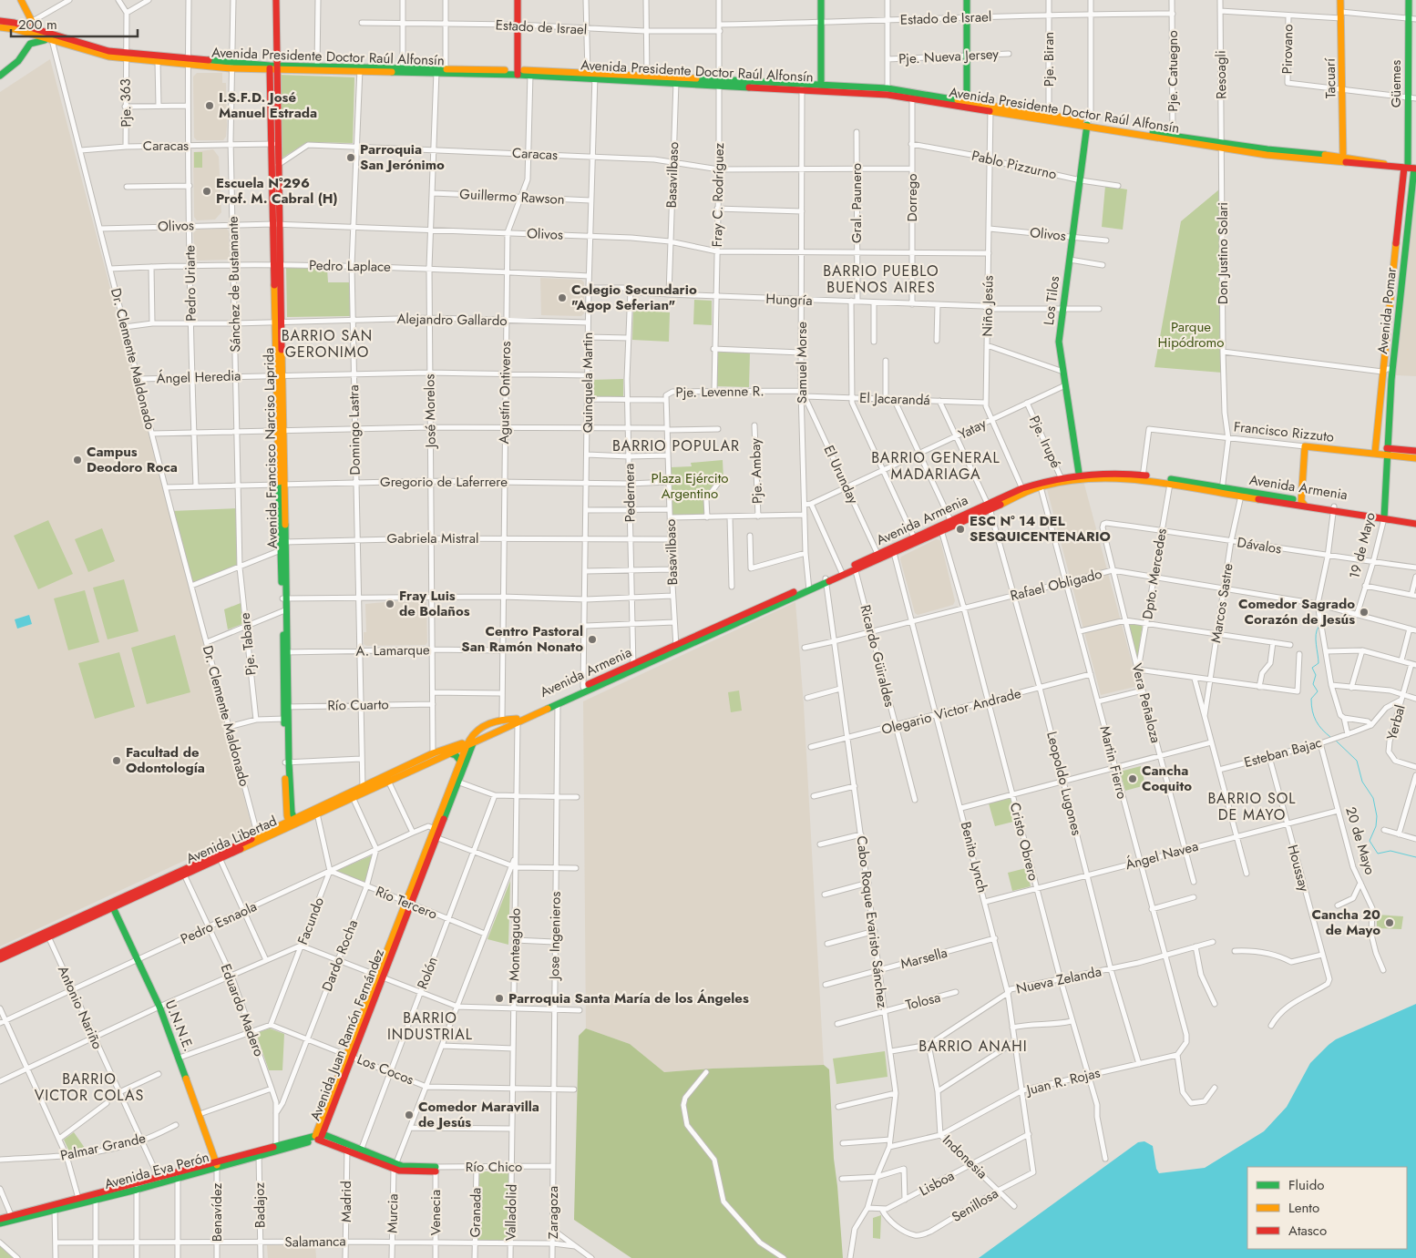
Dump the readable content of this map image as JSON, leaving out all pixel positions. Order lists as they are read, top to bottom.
{
  "streets": {
    "main road": [
      "Avenida Presidente Doctor Raúl Alfonsín",
      "Tacuarí",
      "Güemes",
      "Los Tilos",
      "Avenida Pomar",
      "Francisco Rizzuto",
      "Avenida Francisco Narciso Laprida",
      "Avenida Armenia",
      "19 de Mayo",
      "Avenida Libertad",
      "U.N.N.E.",
      "Avenida Juan Ramón Fernández",
      "Avenida Eva Perón"
    ],
    "street": [
      "Estado de Israel",
      "Pirovano",
      "Pje. Nueva Jersey",
      "Pje. Biran",
      "Pje. Catuegno",
      "Resoagli",
      "Pje. 363",
      "Caracas",
      "Pablo Pizzurno",
      "Basavilbaso",
      "Fray C. Rodríguez",
      "Guillermo Rawson",
      "Dorrego",
      "Gral. Paunero",
      "Olivos",
      "Don Justino Solari",
      "Pedro Laplace",
      "Pedro Uriarte",
      "Sánchez de Bustamante",
      "Hungría",
      "Niño Jesús",
      "Alejandro Gallardo",
      "Dr. Clemente Maldonado",
      "Samuel Morse",
      "Ángel Heredia",
      "Quinquela Martin",
      "Pje. Levenne R.",
      "Agustín Ontiveros",
      "El Jacarandá",
      "José Morelos",
      "Yatay",
      "Domingo Lastra",
      "Pje. Irupé",
      "Pje. Ambay",
      "El Urunday",
      "Gregorio de Laferrere",
      "Pedernera",
      "Gabriela Mistral",
      "Dávalos",
      "Dpto. Mercedes",
      "Rafael Obligado",
      "Marcos Sastre",
      "Pje. Tabare",
      "A. Lamarque",
      "Ricardo Güiraldes",
      "Vera Peñaloza",
      "Río Cuarto",
      "Olegario Victor Andrade",
      "Yerbal",
      "Esteban Bajac",
      "Martin Fierro",
      "Leopoldo Lugones",
      "20 de Mayo",
      "Cristo Obrero",
      "Ángel Navea",
      "Benito Lynch",
      "Houssay",
      "Río Tercero",
      "Facundo",
      "Cabo Roque Evaristo Sánchez",
      "Pedro Esnaola",
      "Jose Ingenieros",
      "Monteagudo",
      "Dardo Rocha",
      "Marsella",
      "Rolón",
      "Nueva Zelanda",
      "Tolosa",
      "Antonio Nariño",
      "Eduardo Madero",
      "Los Cocos",
      "Juan R. Rojas",
      "Palmar Grande",
      "Indonesia",
      "Río Chico",
      "Lisboa",
      "Madrid",
      "Badajoz",
      "Senillosa",
      "Benavídez",
      "Venecia",
      "Granada",
      "Valladolid",
      "Zaragoza",
      "Murcia",
      "Salamanca"
    ]
  },
  "crossings": [
    ["Estado de Israel", "Pje. Biran"],
    ["Estado de Israel", "Pje. Catuegno"],
    ["Estado de Israel", "Fray C. Rodríguez"],
    ["Pirovano", "Tacuarí"],
    ["Avenida Presidente Doctor Raúl Alfonsín", "Pje. Biran"],
    ["Avenida Presidente Doctor Raúl Alfonsín", "Pje. Catuegno"],
    ["Avenida Presidente Doctor Raúl Alfonsín", "Resoagli"],
    ["Avenida Presidente Doctor Raúl Alfonsín", "Tacuarí"],
    ["Avenida Presidente Doctor Raúl Alfonsín", "Güemes"],
    ["Avenida Presidente Doctor Raúl Alfonsín", "Pje. 363"],
    ["Avenida Presidente Doctor Raúl Alfonsín", "Basavilbaso"],
    ["Avenida Presidente Doctor Raúl Alfonsín", "Fray C. Rodríguez"],
    ["Avenida Presidente Doctor Raúl Alfonsín", "Dorrego"],
    ["Avenida Presidente Doctor Raúl Alfonsín", "Don Justino Solari"],
    ["Avenida Presidente Doctor Raúl Alfonsín", "Pedro Uriarte"],
    ["Avenida Presidente Doctor Raúl Alfonsín", "Sánchez de Bustamante"],
    ["Avenida Presidente Doctor Raúl Alfonsín", "Los Tilos"],
    ["Avenida Presidente Doctor Raúl Alfonsín", "Niño Jesús"],
    ["Avenida Presidente Doctor Raúl Alfonsín", "Avenida Pomar"],
    ["Avenida Presidente Doctor Raúl Alfonsín", "Dr. Clemente Maldonado"],
    ["Avenida Presidente Doctor Raúl Alfonsín", "Samuel Morse"],
    ["Avenida Presidente Doctor Raúl Alfonsín", "Quinquela Martin"],
    ["Avenida Presidente Doctor Raúl Alfonsín", "Agustín Ontiveros"],
    ["Avenida Presidente Doctor Raúl Alfonsín", "José Morelos"],
    ["Avenida Presidente Doctor Raúl Alfonsín", "Domingo Lastra"],
    ["Avenida Presidente Doctor Raúl Alfonsín", "Avenida Francisco Narciso Laprida"],
    ["Resoagli", "Don Justino Solari"],
    ["Güemes", "Avenida Pomar"],
    ["Pje. 363", "Caracas"],
    ["Caracas", "Basavilbaso"],
    ["Caracas", "Fray C. Rodríguez"],
    ["Caracas", "Pedro Uriarte"],
    ["Caracas", "Sánchez de Bustamante"],
    ["Caracas", "Dr. Clemente Maldonado"],
    ["Caracas", "Samuel Morse"],
    ["Caracas", "Quinquela Martin"],
    ["Caracas", "Agustín Ontiveros"],
    ["Caracas", "José Morelos"],
    ["Caracas", "Domingo Lastra"],
    ["Caracas", "Avenida Francisco Narciso Laprida"],
    ["Pablo Pizzurno", "Dorrego"],
    ["Pablo Pizzurno", "Los Tilos"],
    ["Pablo Pizzurno", "Niño Jesús"],
    ["Basavilbaso", "Olivos"],
    ["Basavilbaso", "Hungría"],
    ["Basavilbaso", "Pje. Levenne R."],
    ["Basavilbaso", "Gregorio de Laferrere"],
    ["Basavilbaso", "Avenida Armenia"],
    ["Basavilbaso", "Gabriela Mistral"],
    ["Fray C. Rodríguez", "Olivos"],
    ["Fray C. Rodríguez", "Hungría"],
    ["Fray C. Rodríguez", "Pje. Levenne R."],
    ["Guillermo Rawson", "Quinquela Martin"],
    ["Guillermo Rawson", "Agustín Ontiveros"],
    ["Guillermo Rawson", "José Morelos"],
    ["Dorrego", "Olivos"],
    ["Dorrego", "Hungría"],
    ["Gral. Paunero", "Olivos"],
    ["Gral. Paunero", "Hungría"],
    ["Olivos", "Pedro Uriarte"],
    ["Olivos", "Sánchez de Bustamante"],
    ["Olivos", "Los Tilos"],
    ["Olivos", "Niño Jesús"],
    ["Olivos", "Dr. Clemente Maldonado"],
    ["Olivos", "Samuel Morse"],
    ["Olivos", "Quinquela Martin"],
    ["Olivos", "Agustín Ontiveros"],
    ["Olivos", "José Morelos"],
    ["Olivos", "Domingo Lastra"],
    ["Olivos", "Avenida Francisco Narciso Laprida"],
    ["Don Justino Solari", "Francisco Rizzuto"],
    ["Don Justino Solari", "Avenida Armenia"],
    ["Pedro Laplace", "Pedro Uriarte"],
    ["Pedro Laplace", "Sánchez de Bustamante"],
    ["Pedro Laplace", "Dr. Clemente Maldonado"],
    ["Pedro Laplace", "Quinquela Martin"],
    ["Pedro Laplace", "Agustín Ontiveros"],
    ["Pedro Laplace", "José Morelos"],
    ["Pedro Laplace", "Domingo Lastra"],
    ["Pedro Laplace", "Avenida Francisco Narciso Laprida"],
    ["Pedro Uriarte", "Alejandro Gallardo"],
    ["Pedro Uriarte", "Ángel Heredia"],
    ["Pedro Uriarte", "Gregorio de Laferrere"],
    ["Sánchez de Bustamante", "Alejandro Gallardo"],
    ["Sánchez de Bustamante", "Ángel Heredia"],
    ["Sánchez de Bustamante", "Gregorio de Laferrere"],
    ["Sánchez de Bustamante", "Pje. Tabare"],
    ["Hungría", "Los Tilos"],
    ["Hungría", "Niño Jesús"],
    ["Hungría", "Samuel Morse"],
    ["Hungría", "Quinquela Martin"],
    ["Hungría", "Pedernera"],
    ["Los Tilos", "Yatay"],
    ["Los Tilos", "Avenida Armenia"],
    ["Niño Jesús", "El Jacarandá"],
    ["Niño Jesús", "Yatay"],
    ["Niño Jesús", "Avenida Armenia"],
    ["Avenida Pomar", "Francisco Rizzuto"],
    ["Avenida Pomar", "19 de Mayo"],
    ["Alejandro Gallardo", "Dr. Clemente Maldonado"],
    ["Alejandro Gallardo", "Quinquela Martin"],
    ["Alejandro Gallardo", "Agustín Ontiveros"],
    ["Alejandro Gallardo", "José Morelos"],
    ["Alejandro Gallardo", "Domingo Lastra"],
    ["Alejandro Gallardo", "Avenida Francisco Narciso Laprida"],
    ["Dr. Clemente Maldonado", "Ángel Heredia"],
    ["Dr. Clemente Maldonado", "Gregorio de Laferrere"],
    ["Dr. Clemente Maldonado", "Avenida Libertad"],
    ["Samuel Morse", "Pje. Levenne R."],
    ["Samuel Morse", "Yatay"],
    ["Samuel Morse", "El Urunday"],
    ["Samuel Morse", "Avenida Armenia"],
    ["Ángel Heredia", "Quinquela Martin"],
    ["Ángel Heredia", "Agustín Ontiveros"],
    ["Ángel Heredia", "José Morelos"],
    ["Ángel Heredia", "Domingo Lastra"],
    ["Ángel Heredia", "Avenida Francisco Narciso Laprida"],
    ["Quinquela Martin", "Pje. Levenne R."],
    ["Quinquela Martin", "Gregorio de Laferrere"],
    ["Quinquela Martin", "Avenida Armenia"],
    ["Quinquela Martin", "Gabriela Mistral"],
    ["Pje. Levenne R.", "El Urunday"],
    ["Pje. Levenne R.", "Pedernera"],
    ["Agustín Ontiveros", "Gregorio de Laferrere"],
    ["Agustín Ontiveros", "Gabriela Mistral"],
    ["Agustín Ontiveros", "A. Lamarque"],
    ["El Jacarandá", "El Urunday"],
    ["El Jacarandá", "Leopoldo Lugones"],
    ["José Morelos", "Gregorio de Laferrere"],
    ["José Morelos", "Gabriela Mistral"],
    ["José Morelos", "A. Lamarque"],
    ["José Morelos", "Río Cuarto"],
    ["José Morelos", "Avenida Libertad"],
    ["Yatay", "Pje. Irupé"],
    ["Yatay", "El Urunday"],
    ["Yatay", "Leopoldo Lugones"],
    ["Domingo Lastra", "Gregorio de Laferrere"],
    ["Domingo Lastra", "Gabriela Mistral"],
    ["Domingo Lastra", "A. Lamarque"],
    ["Domingo Lastra", "Río Cuarto"],
    ["Domingo Lastra", "Avenida Libertad"],
    ["Francisco Rizzuto", "Avenida Armenia"],
    ["Francisco Rizzuto", "19 de Mayo"],
    ["Pje. Irupé", "Avenida Armenia"],
    ["Avenida Francisco Narciso Laprida", "Gregorio de Laferrere"],
    ["Avenida Francisco Narciso Laprida", "Gabriela Mistral"],
    ["Avenida Francisco Narciso Laprida", "A. Lamarque"],
    ["Avenida Francisco Narciso Laprida", "Río Cuarto"],
    ["Avenida Francisco Narciso Laprida", "Avenida Libertad"],
    ["El Urunday", "Avenida Armenia"],
    ["Gregorio de Laferrere", "Pedernera"],
    ["Avenida Armenia", "Pedernera"],
    ["Avenida Armenia", "19 de Mayo"],
    ["Avenida Armenia", "Dpto. Mercedes"],
    ["Avenida Armenia", "Marcos Sastre"],
    ["Avenida Armenia", "Ricardo Güiraldes"],
    ["Avenida Armenia", "Martin Fierro"],
    ["Avenida Armenia", "Leopoldo Lugones"],
    ["Avenida Armenia", "Avenida Libertad"],
    ["Avenida Armenia", "Cristo Obrero"],
    ["Avenida Armenia", "Benito Lynch"],
    ["Avenida Armenia", "Cabo Roque Evaristo Sánchez"],
    ["Avenida Armenia", "Jose Ingenieros"],
    ["Avenida Armenia", "Monteagudo"],
    ["Avenida Armenia", "Avenida Juan Ramón Fernández"],
    ["Pedernera", "Gabriela Mistral"],
    ["Dávalos", "19 de Mayo"],
    ["Dávalos", "Dpto. Mercedes"],
    ["Dávalos", "Marcos Sastre"],
    ["Dávalos", "Vera Peñaloza"],
    ["19 de Mayo", "Rafael Obligado"],
    ["Dpto. Mercedes", "Rafael Obligado"],
    ["Dpto. Mercedes", "Vera Peñaloza"],
    ["Rafael Obligado", "Marcos Sastre"],
    ["Rafael Obligado", "Ricardo Güiraldes"],
    ["Rafael Obligado", "Vera Peñaloza"],
    ["Rafael Obligado", "Martin Fierro"],
    ["Rafael Obligado", "Leopoldo Lugones"],
    ["Rafael Obligado", "Cristo Obrero"],
    ["Rafael Obligado", "Benito Lynch"],
    ["Rafael Obligado", "Cabo Roque Evaristo Sánchez"],
    ["Marcos Sastre", "Esteban Bajac"],
    ["Marcos Sastre", "Ángel Navea"],
    ["Ricardo Güiraldes", "Olegario Victor Andrade"],
    ["Vera Peñaloza", "Ángel Navea"],
    ["Olegario Victor Andrade", "Martin Fierro"],
    ["Olegario Victor Andrade", "Leopoldo Lugones"],
    ["Olegario Victor Andrade", "Cristo Obrero"],
    ["Olegario Victor Andrade", "Benito Lynch"],
    ["Olegario Victor Andrade", "Cabo Roque Evaristo Sánchez"],
    ["Esteban Bajac", "20 de Mayo"],
    ["Esteban Bajac", "Houssay"],
    ["Martin Fierro", "Ángel Navea"],
    ["Martin Fierro", "Nueva Zelanda"],
    ["Martin Fierro", "Juan R. Rojas"],
    ["Leopoldo Lugones", "Ángel Navea"],
    ["Leopoldo Lugones", "Nueva Zelanda"],
    ["Leopoldo Lugones", "Juan R. Rojas"],
    ["Avenida Libertad", "Antonio Nariño"],
    ["Avenida Libertad", "Eduardo Madero"],
    ["Avenida Libertad", "U.N.N.E."],
    ["Avenida Libertad", "Avenida Juan Ramón Fernández"],
    ["20 de Mayo", "Ángel Navea"],
    ["Cristo Obrero", "Ángel Navea"],
    ["Cristo Obrero", "Nueva Zelanda"],
    ["Cristo Obrero", "Juan R. Rojas"],
    ["Ángel Navea", "Benito Lynch"],
    ["Ángel Navea", "Houssay"],
    ["Benito Lynch", "Marsella"],
    ["Benito Lynch", "Nueva Zelanda"],
    ["Benito Lynch", "Juan R. Rojas"],
    ["Benito Lynch", "Lisboa"],
    ["Benito Lynch", "Senillosa"],
    ["Río Tercero", "Facundo"],
    ["Río Tercero", "Pedro Esnaola"],
    ["Río Tercero", "Dardo Rocha"],
    ["Río Tercero", "Rolón"],
    ["Río Tercero", "Avenida Juan Ramón Fernández"],
    ["Facundo", "Pedro Esnaola"],
    ["Facundo", "Los Cocos"],
    ["Cabo Roque Evaristo Sánchez", "Marsella"],
    ["Cabo Roque Evaristo Sánchez", "Nueva Zelanda"],
    ["Cabo Roque Evaristo Sánchez", "Tolosa"],
    ["Cabo Roque Evaristo Sánchez", "Juan R. Rojas"],
    ["Pedro Esnaola", "Dardo Rocha"],
    ["Pedro Esnaola", "Antonio Nariño"],
    ["Pedro Esnaola", "Eduardo Madero"],
    ["Pedro Esnaola", "U.N.N.E."],
    ["Pedro Esnaola", "Avenida Juan Ramón Fernández"],
    ["Jose Ingenieros", "Los Cocos"],
    ["Jose Ingenieros", "Río Chico"],
    ["Jose Ingenieros", "Zaragoza"],
    ["Monteagudo", "Los Cocos"],
    ["Monteagudo", "Río Chico"],
    ["Monteagudo", "Valladolid"],
    ["Dardo Rocha", "Eduardo Madero"],
    ["Dardo Rocha", "Los Cocos"],
    ["Rolón", "Los Cocos"],
    ["Nueva Zelanda", "Indonesia"],
    ["Antonio Nariño", "Palmar Grande"],
    ["Antonio Nariño", "Avenida Eva Perón"],
    ["Eduardo Madero", "Avenida Eva Perón"],
    ["U.N.N.E.", "Avenida Eva Perón"],
    ["U.N.N.E.", "Benavídez"],
    ["Avenida Juan Ramón Fernández", "Los Cocos"],
    ["Avenida Juan Ramón Fernández", "Avenida Eva Perón"],
    ["Juan R. Rojas", "Indonesia"],
    ["Indonesia", "Lisboa"],
    ["Indonesia", "Senillosa"],
    ["Río Chico", "Venecia"],
    ["Río Chico", "Granada"],
    ["Río Chico", "Valladolid"],
    ["Río Chico", "Zaragoza"],
    ["Avenida Eva Perón", "Badajoz"],
    ["Avenida Eva Perón", "Benavídez"],
    ["Lisboa", "Senillosa"],
    ["Madrid", "Salamanca"],
    ["Badajoz", "Salamanca"],
    ["Benavídez", "Salamanca"],
    ["Venecia", "Salamanca"],
    ["Granada", "Salamanca"],
    ["Valladolid", "Salamanca"],
    ["Zaragoza", "Salamanca"],
    ["Murcia", "Salamanca"]
  ],
  "districts": [
    "BARRIO PUEBLO BUENOS AIRES",
    "BARRIO SAN GERONIMO",
    "BARRIO POPULAR",
    "BARRIO GENERAL MADARIAGA",
    "BARRIO SOL DE MAYO",
    "BARRIO INDUSTRIAL",
    "BARRIO ANAHI",
    "BARRIO VICTOR COLAS"
  ],
  "parks": ["Parque Hipódromo", "Plaza Ejército Argentino"],
  "places": [
    "I.S.F.D. José Manuel Estrada",
    "Parroquia San Jerónimo",
    "Escuela Nº296 Prof. M. Cabral (H)",
    "Colegio Secundario \"Agop Seferian\"",
    "Campus Deodoro Roca",
    "ESC Nº 14 DEL SESQUICENTENARIO",
    "Fray Luis de Bolaños",
    "Comedor Sagrado Corazón de Jesús",
    "Centro Pastoral San Ramón Nonato",
    "Facultad de Odontología",
    "Cancha Coquito",
    "Cancha 20 de Mayo",
    "Parroquia Santa María de los Ángeles",
    "Comedor Maravilla de Jesús"
  ],
  "legend": ["Fluido", "Lento", "Atasco"],
  "scale_bar": "200 m"
}
